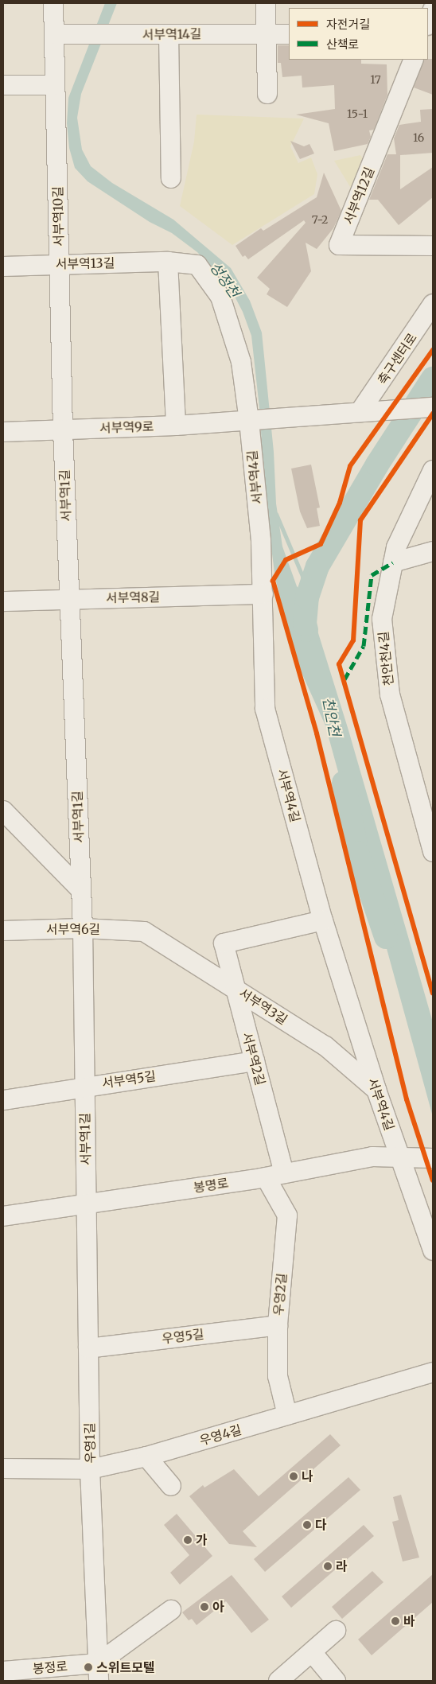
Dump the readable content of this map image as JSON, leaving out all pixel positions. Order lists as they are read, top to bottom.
{
  "streets": {
    "street": [
      "서부역14길",
      "서부역12길",
      "서부역10길",
      "서부역13길",
      "축구센터로",
      "서부역9로",
      "서부역4길",
      "서부역1길",
      "서부역8길",
      "천안천4길",
      "서부역6길",
      "서부역3길",
      "서부역2길",
      "서부역5길",
      "봉명로",
      "우영2길",
      "우영5길",
      "우영4길",
      "우영1길",
      "봉정로"
    ]
  },
  "crossings": [
    ["서부역14길", "서부역10길"],
    ["서부역10길", "서부역13길"],
    ["서부역10길", "서부역9로"],
    ["서부역10길", "서부역1길"],
    ["서부역13길", "서부역9로"],
    ["서부역13길", "서부역4길"],
    ["축구센터로", "서부역9로"],
    ["서부역9로", "서부역4길"],
    ["서부역9로", "서부역1길"],
    ["서부역4길", "서부역8길"],
    ["서부역4길", "서부역3길"],
    ["서부역4길", "서부역2길"],
    ["서부역4길", "봉명로"],
    ["서부역1길", "서부역8길"],
    ["서부역1길", "서부역6길"],
    ["서부역1길", "서부역5길"],
    ["서부역1길", "봉명로"],
    ["서부역1길", "우영1길"],
    ["서부역6길", "서부역3길"],
    ["서부역3길", "서부역2길"],
    ["서부역2길", "서부역5길"],
    ["서부역2길", "봉명로"],
    ["서부역2길", "우영2길"],
    ["봉명로", "우영2길"],
    ["봉명로", "우영1길"],
    ["우영2길", "우영5길"],
    ["우영2길", "우영4길"],
    ["우영5길", "우영1길"],
    ["우영4길", "우영1길"],
    ["우영1길", "봉정로"]
  ],
  "water": ["성정천", "천안천"],
  "places": [
    "나",
    "다",
    "가",
    "라",
    "아",
    "바",
    "스위트모텔"
  ],
  "house_numbers": [
    "17",
    "15-1",
    "16",
    "7-2"
  ],
  "legend": ["자전거길", "산책로"]
}
